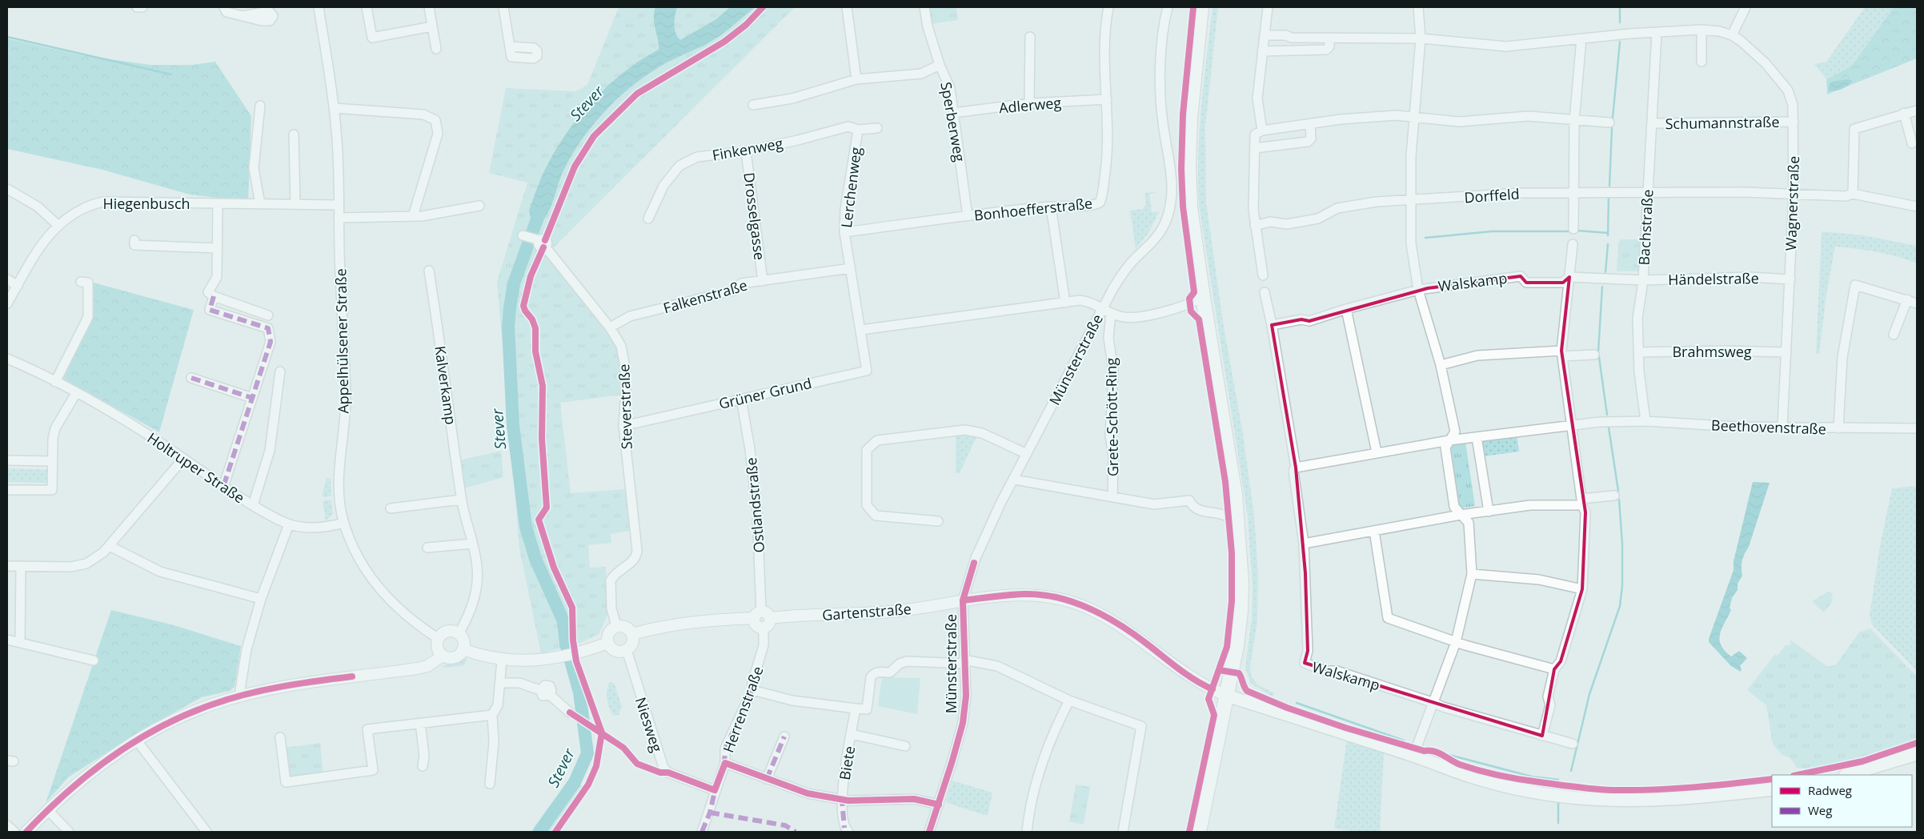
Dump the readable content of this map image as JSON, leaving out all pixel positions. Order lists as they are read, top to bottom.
{
  "streets": {
    "street": [
      "Adlerweg",
      "Sperberweg",
      "Schumannstraße",
      "Finkenweg",
      "Lerchenweg",
      "Dorffeld",
      "Hiegenbusch",
      "Wagnerstraße",
      "Bonhoefferstraße",
      "Drosselgasse",
      "Bachstraße",
      "Händelstraße",
      "Walskamp",
      "Falkenstraße",
      "Appelhülsener Straße",
      "Brahmsweg",
      "Münsterstraße",
      "Kalverkamp",
      "Grüner Grund",
      "Steverstraße",
      "Grete-Schött-Ring",
      "Beethovenstraße",
      "Holtruper Straße",
      "Ostlandstraße",
      "Gartenstraße",
      "Herrenstraße",
      "Niesweg",
      "Biete"
    ]
  },
  "crossings": [
    ["Adlerweg", "Sperberweg"],
    ["Adlerweg", "Bonhoefferstraße"],
    ["Sperberweg", "Bonhoefferstraße"],
    ["Schumannstraße", "Wagnerstraße"],
    ["Schumannstraße", "Bachstraße"],
    ["Finkenweg", "Lerchenweg"],
    ["Finkenweg", "Drosselgasse"],
    ["Lerchenweg", "Bonhoefferstraße"],
    ["Lerchenweg", "Falkenstraße"],
    ["Lerchenweg", "Grüner Grund"],
    ["Dorffeld", "Wagnerstraße"],
    ["Dorffeld", "Bachstraße"],
    ["Dorffeld", "Walskamp"],
    ["Hiegenbusch", "Appelhülsener Straße"],
    ["Wagnerstraße", "Bachstraße"],
    ["Wagnerstraße", "Händelstraße"],
    ["Wagnerstraße", "Brahmsweg"],
    ["Wagnerstraße", "Beethovenstraße"],
    ["Drosselgasse", "Falkenstraße"],
    ["Bachstraße", "Händelstraße"],
    ["Bachstraße", "Brahmsweg"],
    ["Bachstraße", "Beethovenstraße"],
    ["Händelstraße", "Walskamp"],
    ["Falkenstraße", "Grüner Grund"],
    ["Falkenstraße", "Steverstraße"],
    ["Appelhülsener Straße", "Kalverkamp"],
    ["Appelhülsener Straße", "Holtruper Straße"],
    ["Münsterstraße", "Grete-Schött-Ring"],
    ["Münsterstraße", "Gartenstraße"],
    ["Grüner Grund", "Steverstraße"],
    ["Grüner Grund", "Ostlandstraße"],
    ["Steverstraße", "Gartenstraße"],
    ["Steverstraße", "Niesweg"],
    ["Ostlandstraße", "Gartenstraße"],
    ["Gartenstraße", "Niesweg"],
    ["Herrenstraße", "Niesweg"]
  ],
  "water": ["Stever"],
  "legend": ["Radweg", "Weg"]
}
